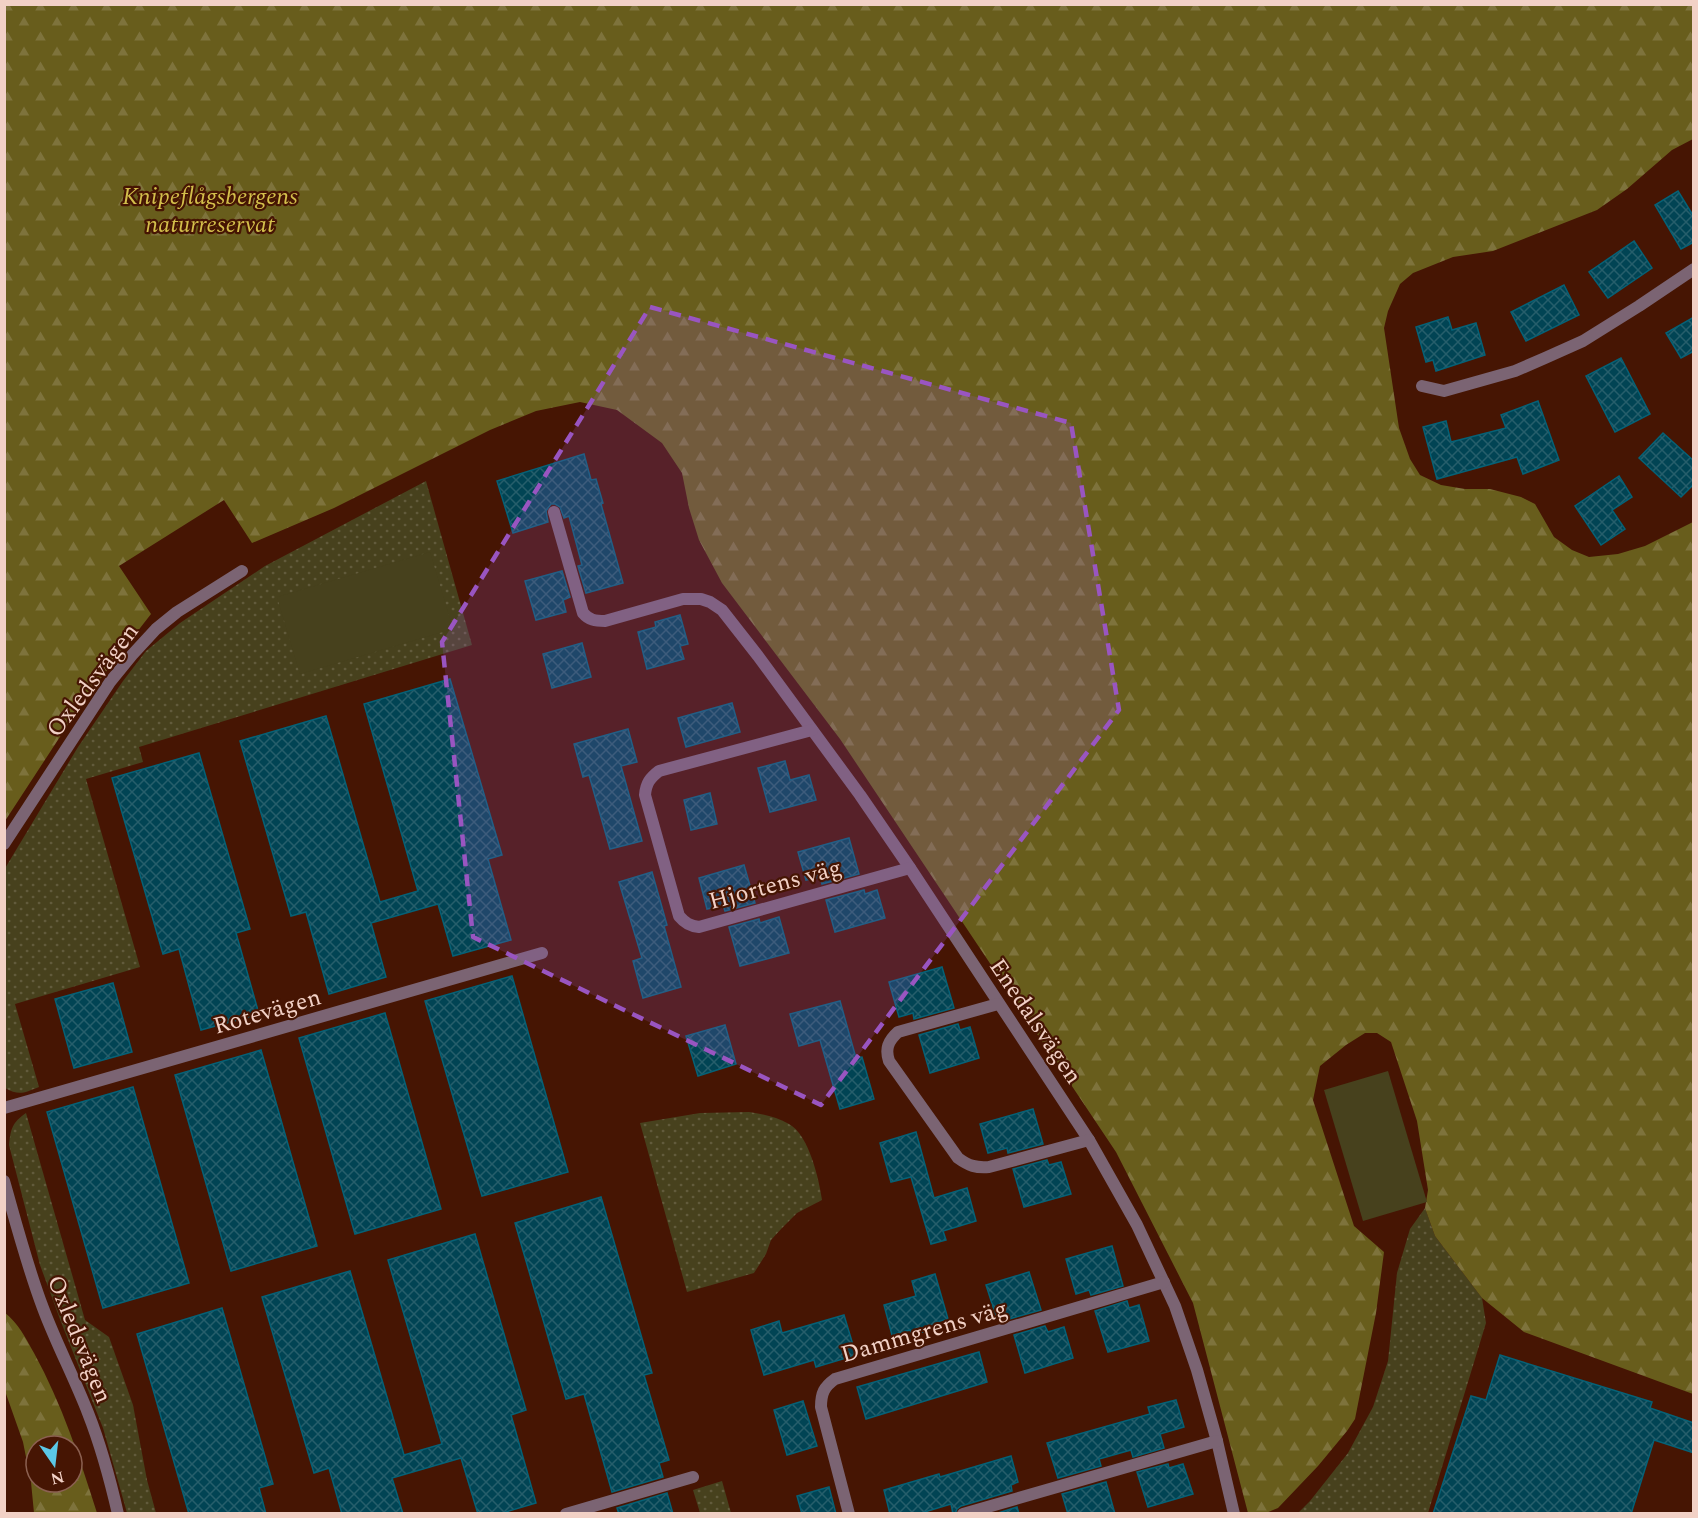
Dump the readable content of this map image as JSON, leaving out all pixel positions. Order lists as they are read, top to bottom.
{
  "streets": {
    "street": [
      "Oxledsvägen",
      "Hjortens väg",
      "Rotevägen",
      "Enedalsvägen",
      "Dammgrens väg"
    ]
  },
  "crossings": [
    ["Hjortens väg", "Enedalsvägen"],
    ["Enedalsvägen", "Dammgrens väg"]
  ],
  "parks": ["Knipeflågsbergens naturreservat"],
  "north": "bottom"
}
